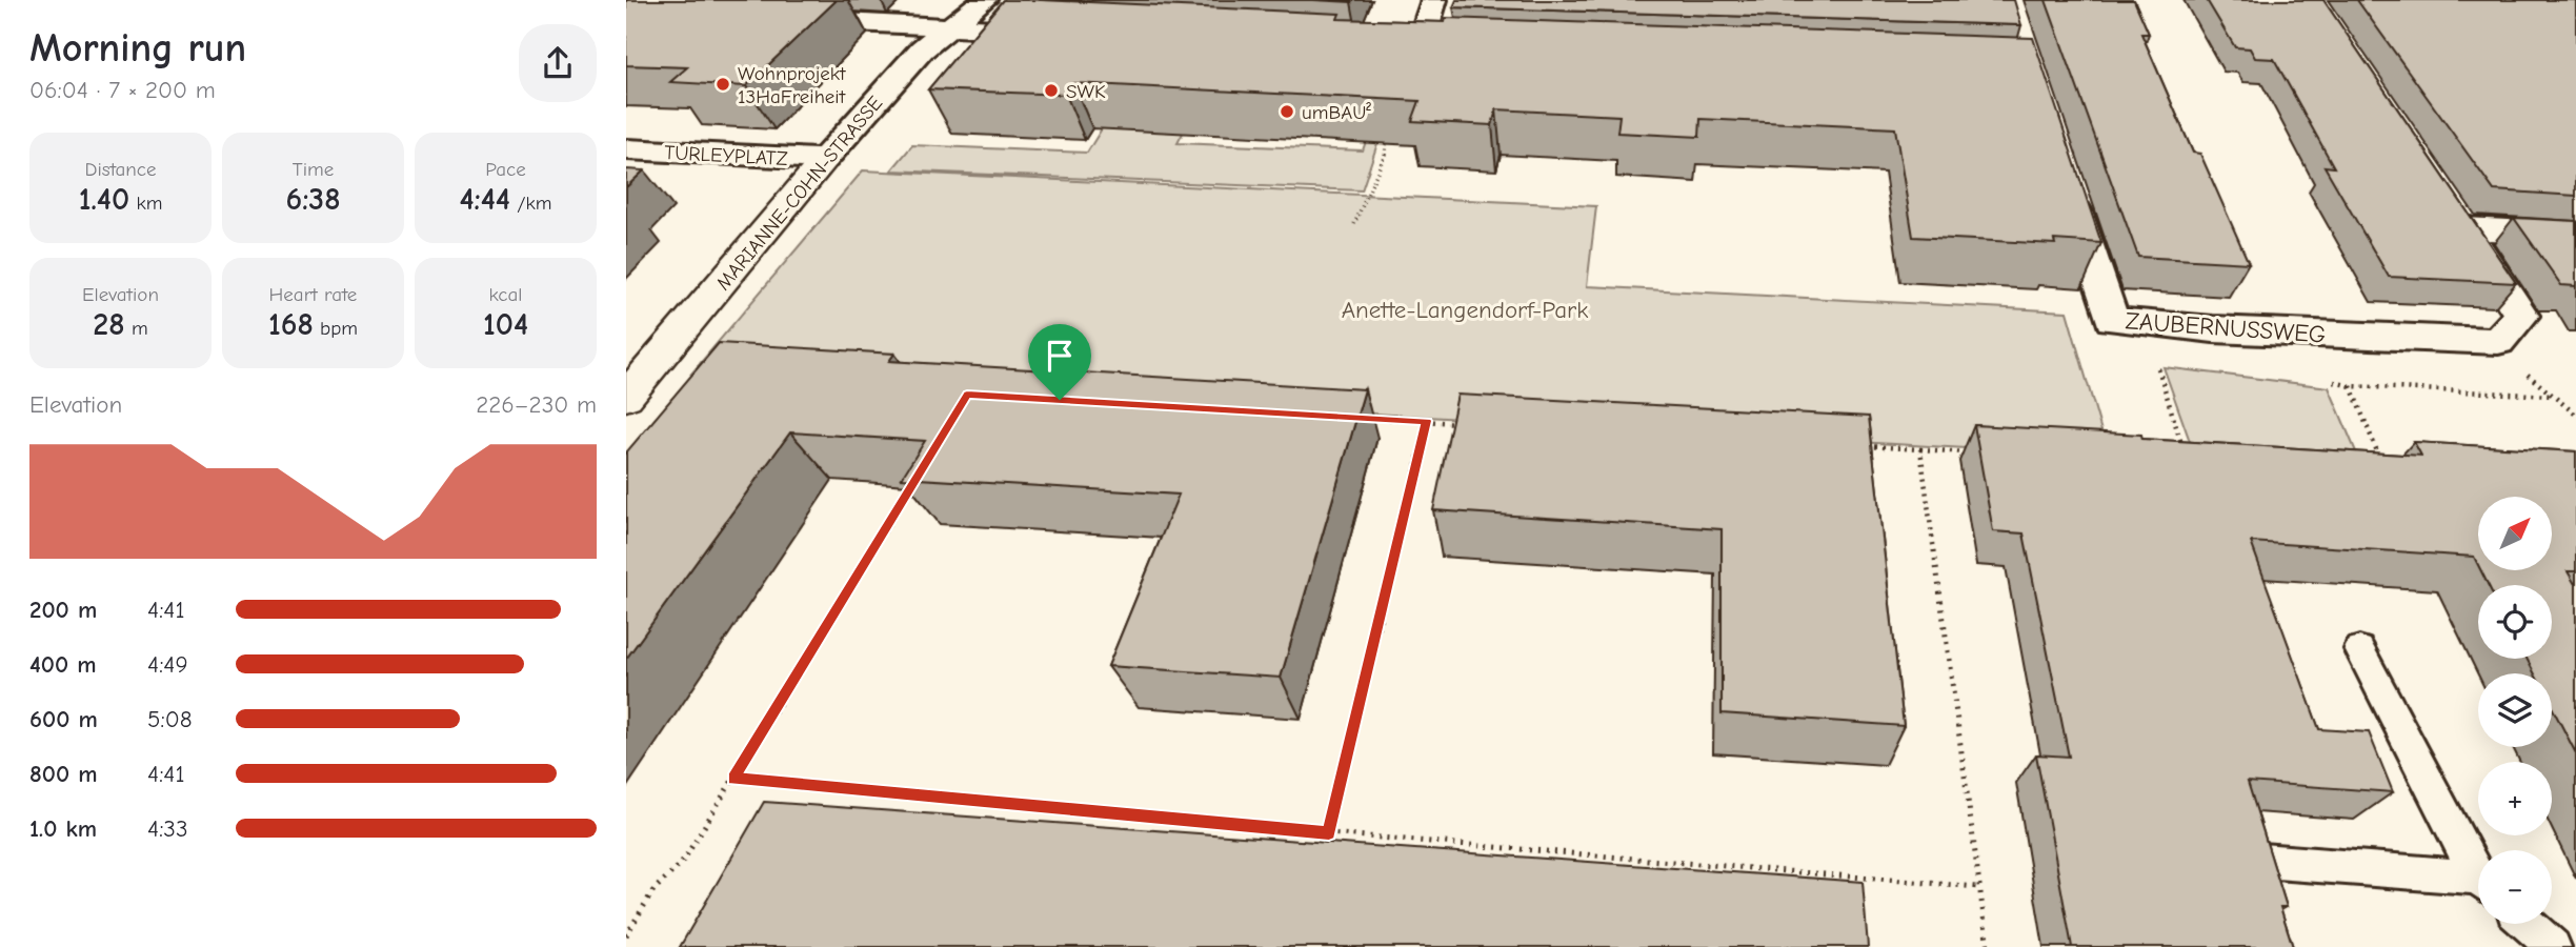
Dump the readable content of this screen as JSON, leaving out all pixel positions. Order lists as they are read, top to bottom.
{
  "streets": {
    "street": ["TURLEYPLATZ", "MARIANNE-COHN-STRASSE", "ZAUBERNUSSWEG"]
  },
  "crossings": [
    ["TURLEYPLATZ", "MARIANNE-COHN-STRASSE"]
  ],
  "parks": ["Anette-Langendorf-Park"],
  "places": ["Wohnprojekt 13HaFreiheit", "SWK", "umBAU²"],
  "north": "top right",
  "page": {
    "heading": ["Morning run", "06:04 · 7 × 200 m"],
    "stats": [
      ["Distance", "1.40 km"],
      ["Time", "6:38"],
      ["Pace", "4:44 /km"],
      ["Elevation", "28 m"],
      ["Heart rate", "168 bpm"],
      ["kcal", "104"]
    ],
    "chart": ["Elevation", "226–230 m"],
    "map_buttons": ["+", "−"],
    "list": [
      {
        "name": "200 m",
        "note": "4:41"
      },
      {
        "name": "400 m",
        "note": "4:49"
      },
      {
        "name": "600 m",
        "note": "5:08"
      },
      {
        "name": "800 m",
        "note": "4:41"
      },
      {
        "name": "1.0 km",
        "note": "4:33"
      }
    ]
  }
}
